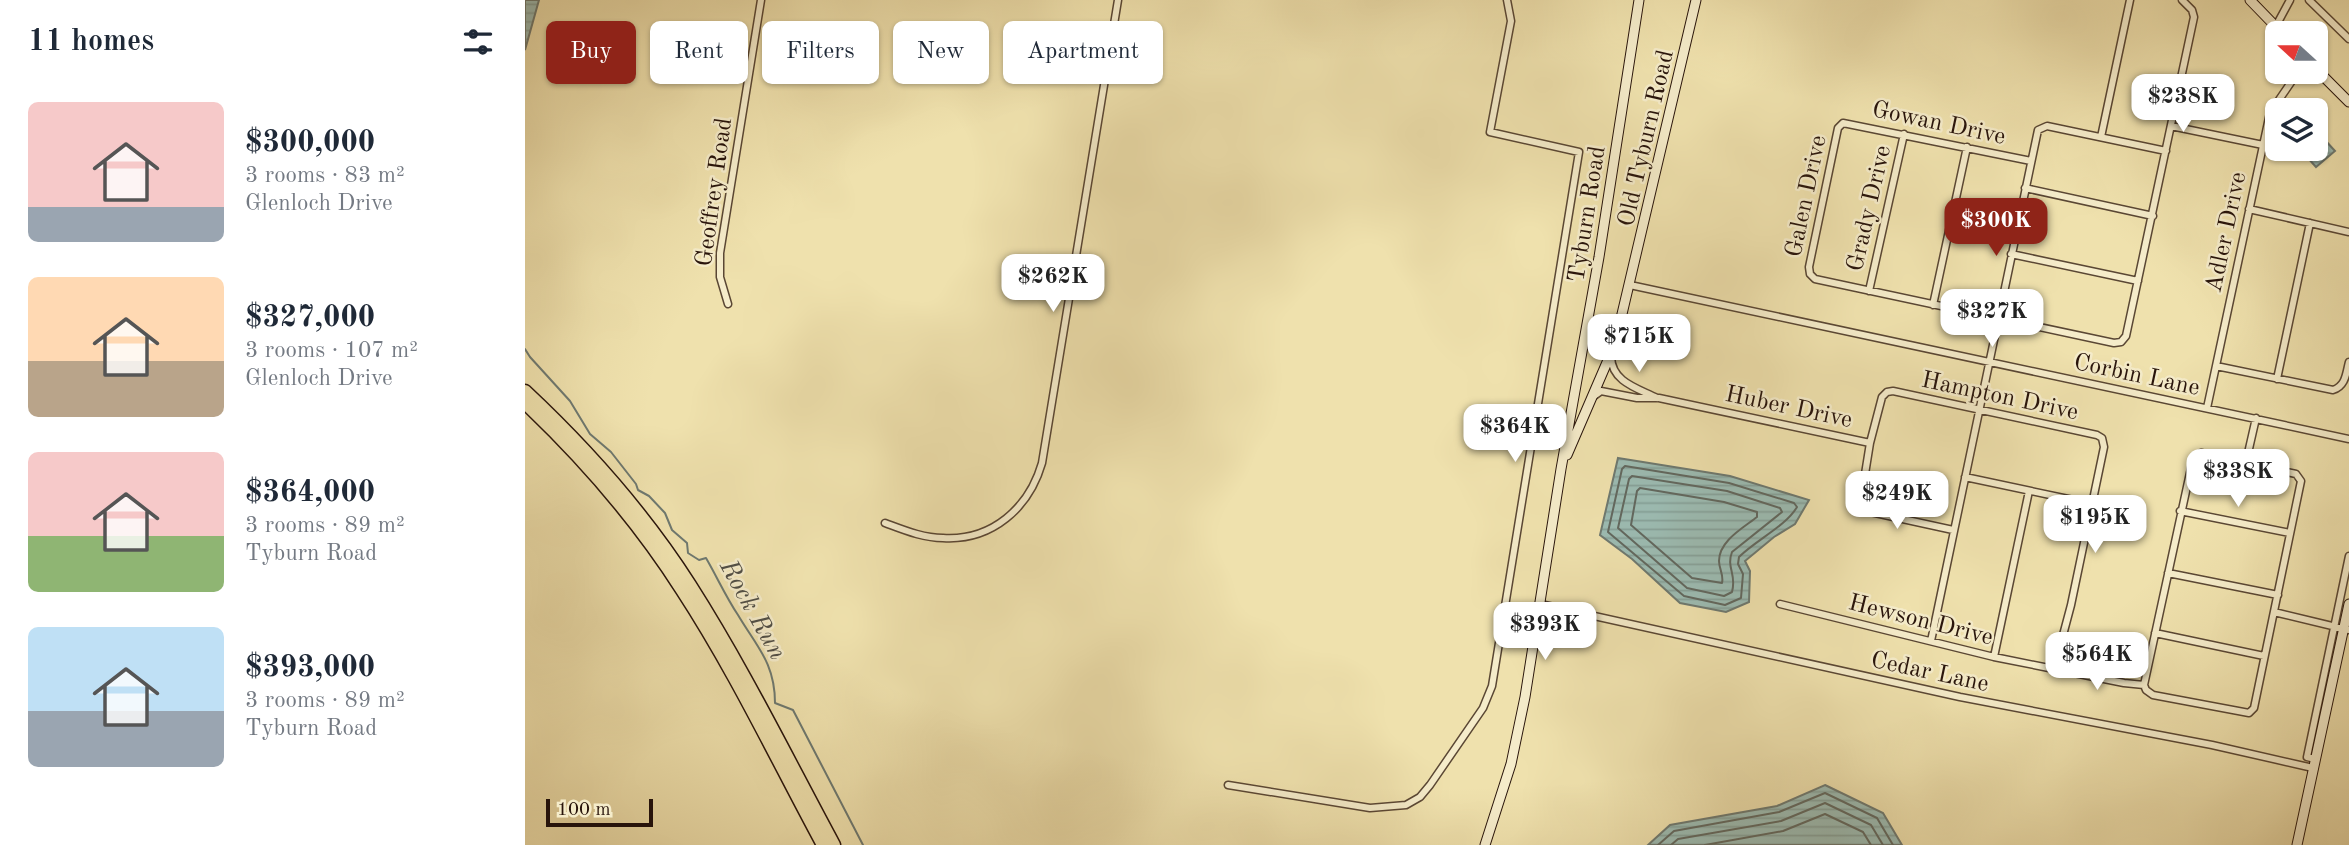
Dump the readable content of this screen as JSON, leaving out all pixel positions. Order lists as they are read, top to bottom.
{
  "streets": {
    "main road": ["Old Tyburn Road", "Tyburn Road"],
    "street": [
      "Gowan Drive",
      "Geoffrey Road",
      "Galen Drive",
      "Grady Drive",
      "Adler Drive",
      "Corbin Lane",
      "Hampton Drive",
      "Huber Drive",
      "Hewson Drive",
      "Cedar Lane"
    ]
  },
  "crossings": [
    ["Gowan Drive", "Galen Drive"],
    ["Gowan Drive", "Grady Drive"],
    ["Old Tyburn Road", "Tyburn Road"],
    ["Old Tyburn Road", "Corbin Lane"],
    ["Old Tyburn Road", "Huber Drive"],
    ["Galen Drive", "Grady Drive"],
    ["Tyburn Road", "Cedar Lane"],
    ["Adler Drive", "Corbin Lane"],
    ["Hampton Drive", "Huber Drive"]
  ],
  "water": ["Rock Run"],
  "scale_bar": "100 m",
  "north": "left",
  "page": {
    "heading": "11 homes",
    "chip": [
      "Buy",
      "Rent",
      "Filters",
      "New",
      "Apartment"
    ],
    "price": [
      "$238K",
      "$300K",
      "$262K",
      "$327K",
      "$715K",
      "$364K",
      "$338K",
      "$249K",
      "$195K",
      "$393K",
      "$564K"
    ],
    "list": [
      {
        "name": "$300,000",
        "note": "3 rooms · 83 m² · Glenloch Drive"
      },
      {
        "name": "$327,000",
        "note": "3 rooms · 107 m² · Glenloch Drive"
      },
      {
        "name": "$364,000",
        "note": "3 rooms · 89 m² · Tyburn Road"
      },
      {
        "name": "$393,000",
        "note": "3 rooms · 89 m² · Tyburn Road"
      }
    ],
    "scale": "100 m"
  }
}
